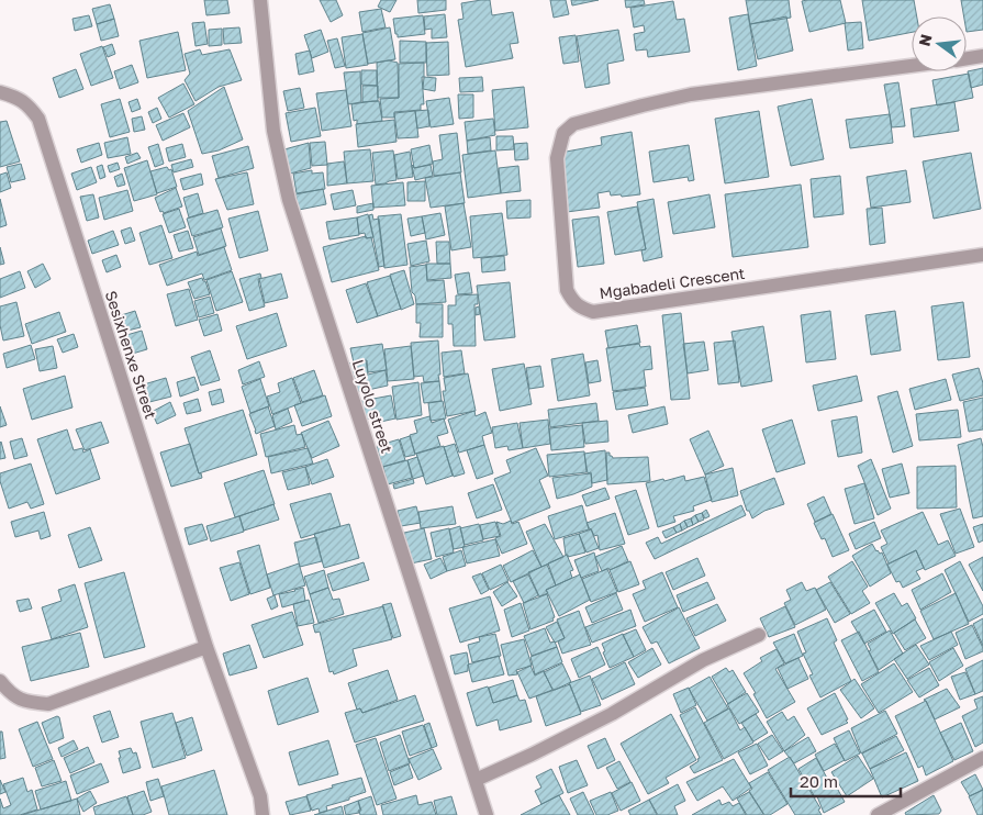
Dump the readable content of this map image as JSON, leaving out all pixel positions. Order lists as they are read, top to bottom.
{
  "streets": {
    "street": ["Mgabadeli Crescent", "Sesixhenxe Street", "Luyolo street"]
  },
  "scale_bar": "20 m",
  "north": "left"
}
